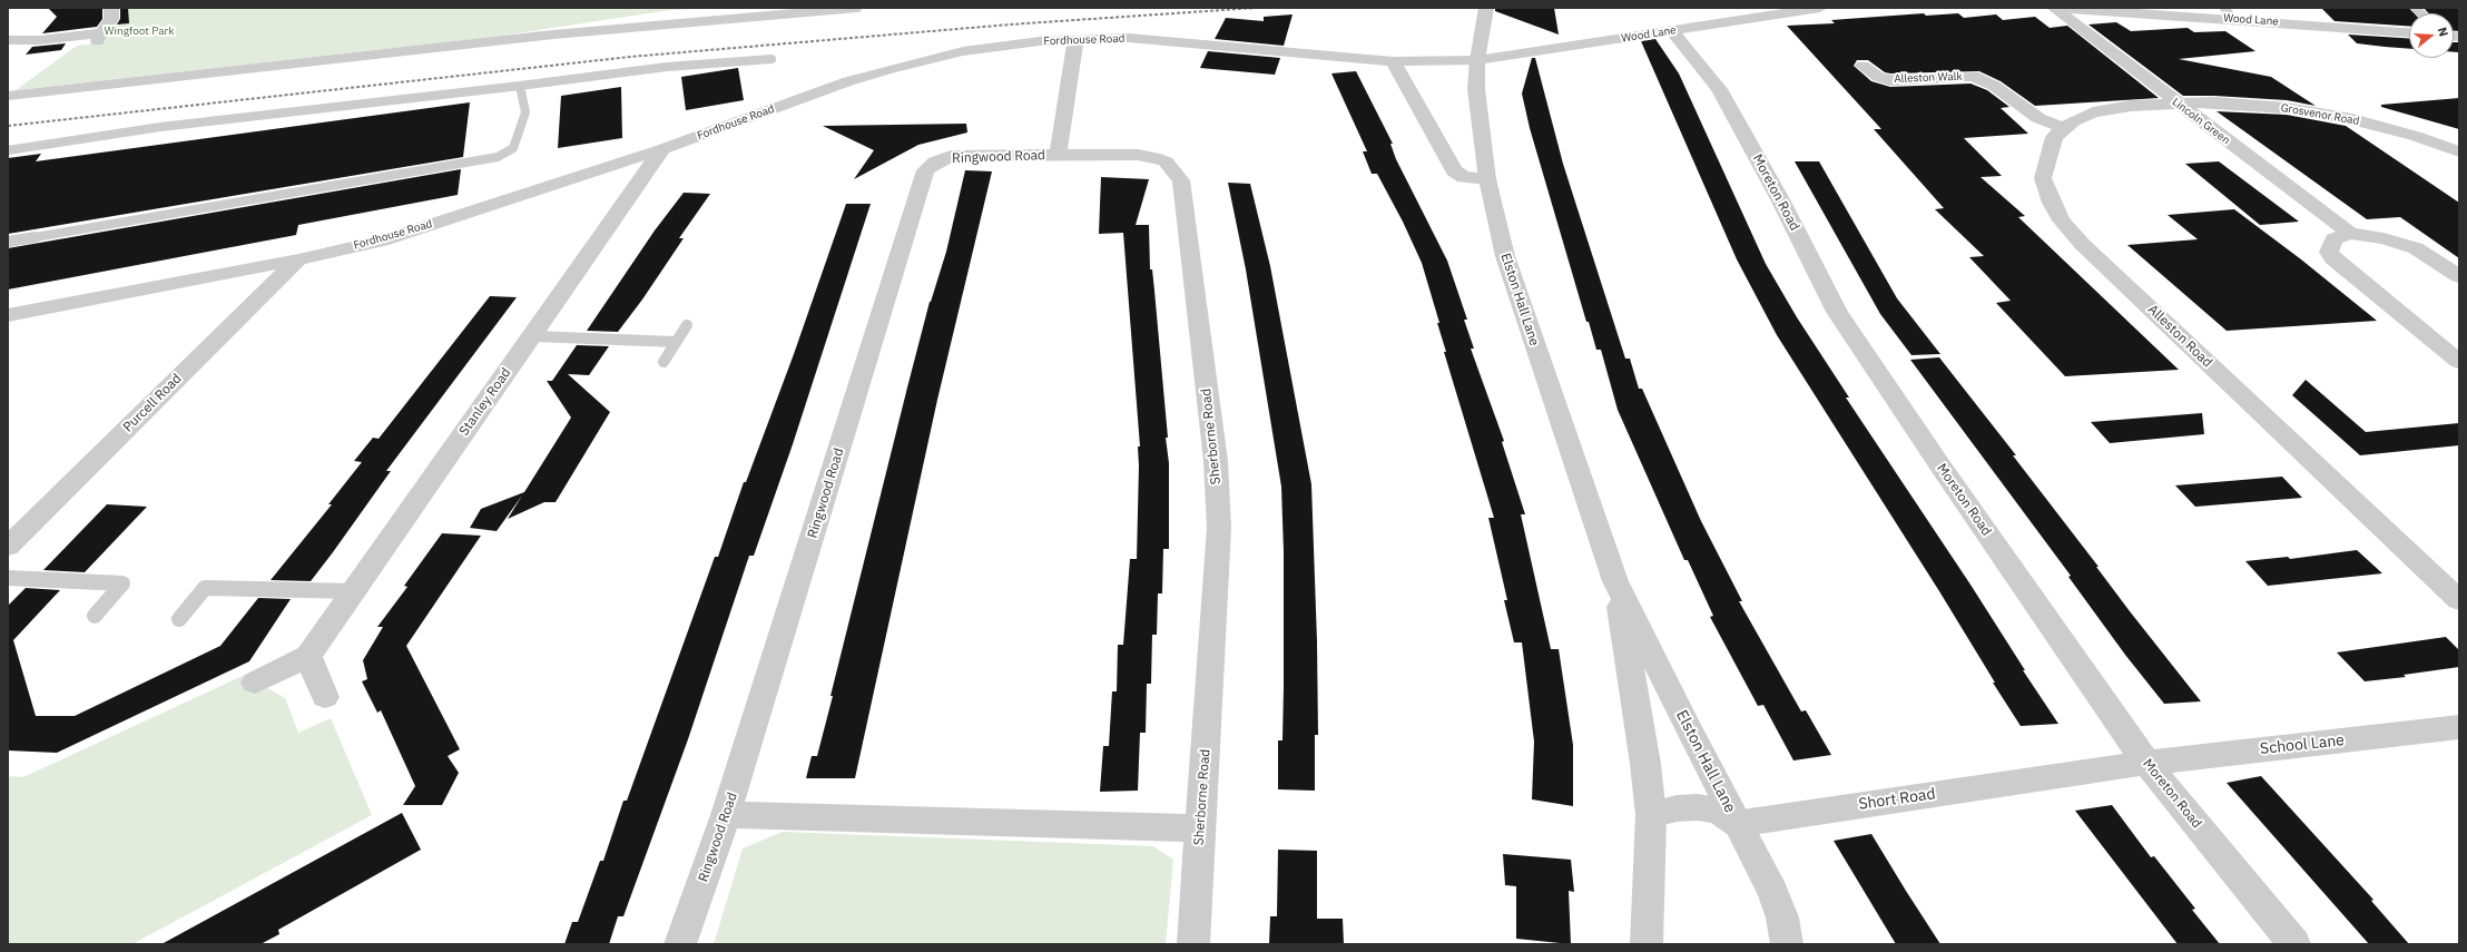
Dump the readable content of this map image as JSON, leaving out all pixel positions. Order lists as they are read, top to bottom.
{
  "streets": {
    "street": [
      "Wood Lane",
      "Fordhouse Road",
      "Alleston Walk",
      "Grosvenor Road",
      "Lincoln Green",
      "Ringwood Road",
      "Moreton Road",
      "Elston Hall Lane",
      "Alleston Road",
      "Stanley Road",
      "Purcell Road",
      "Sherborne Road",
      "School Lane",
      "Short Road"
    ]
  },
  "crossings": [
    ["Wood Lane", "Fordhouse Road"],
    ["Wood Lane", "Moreton Road"],
    ["Wood Lane", "Elston Hall Lane"],
    ["Fordhouse Road", "Elston Hall Lane"],
    ["Fordhouse Road", "Stanley Road"],
    ["Fordhouse Road", "Purcell Road"],
    ["Alleston Walk", "Alleston Road"],
    ["Grosvenor Road", "Lincoln Green"],
    ["Grosvenor Road", "Alleston Road"],
    ["Lincoln Green", "Alleston Road"],
    ["Ringwood Road", "Sherborne Road"],
    ["Moreton Road", "School Lane"],
    ["Moreton Road", "Short Road"],
    ["Elston Hall Lane", "Short Road"],
    ["School Lane", "Short Road"]
  ],
  "parks": ["Wingfoot Park"],
  "north": "right"
}
